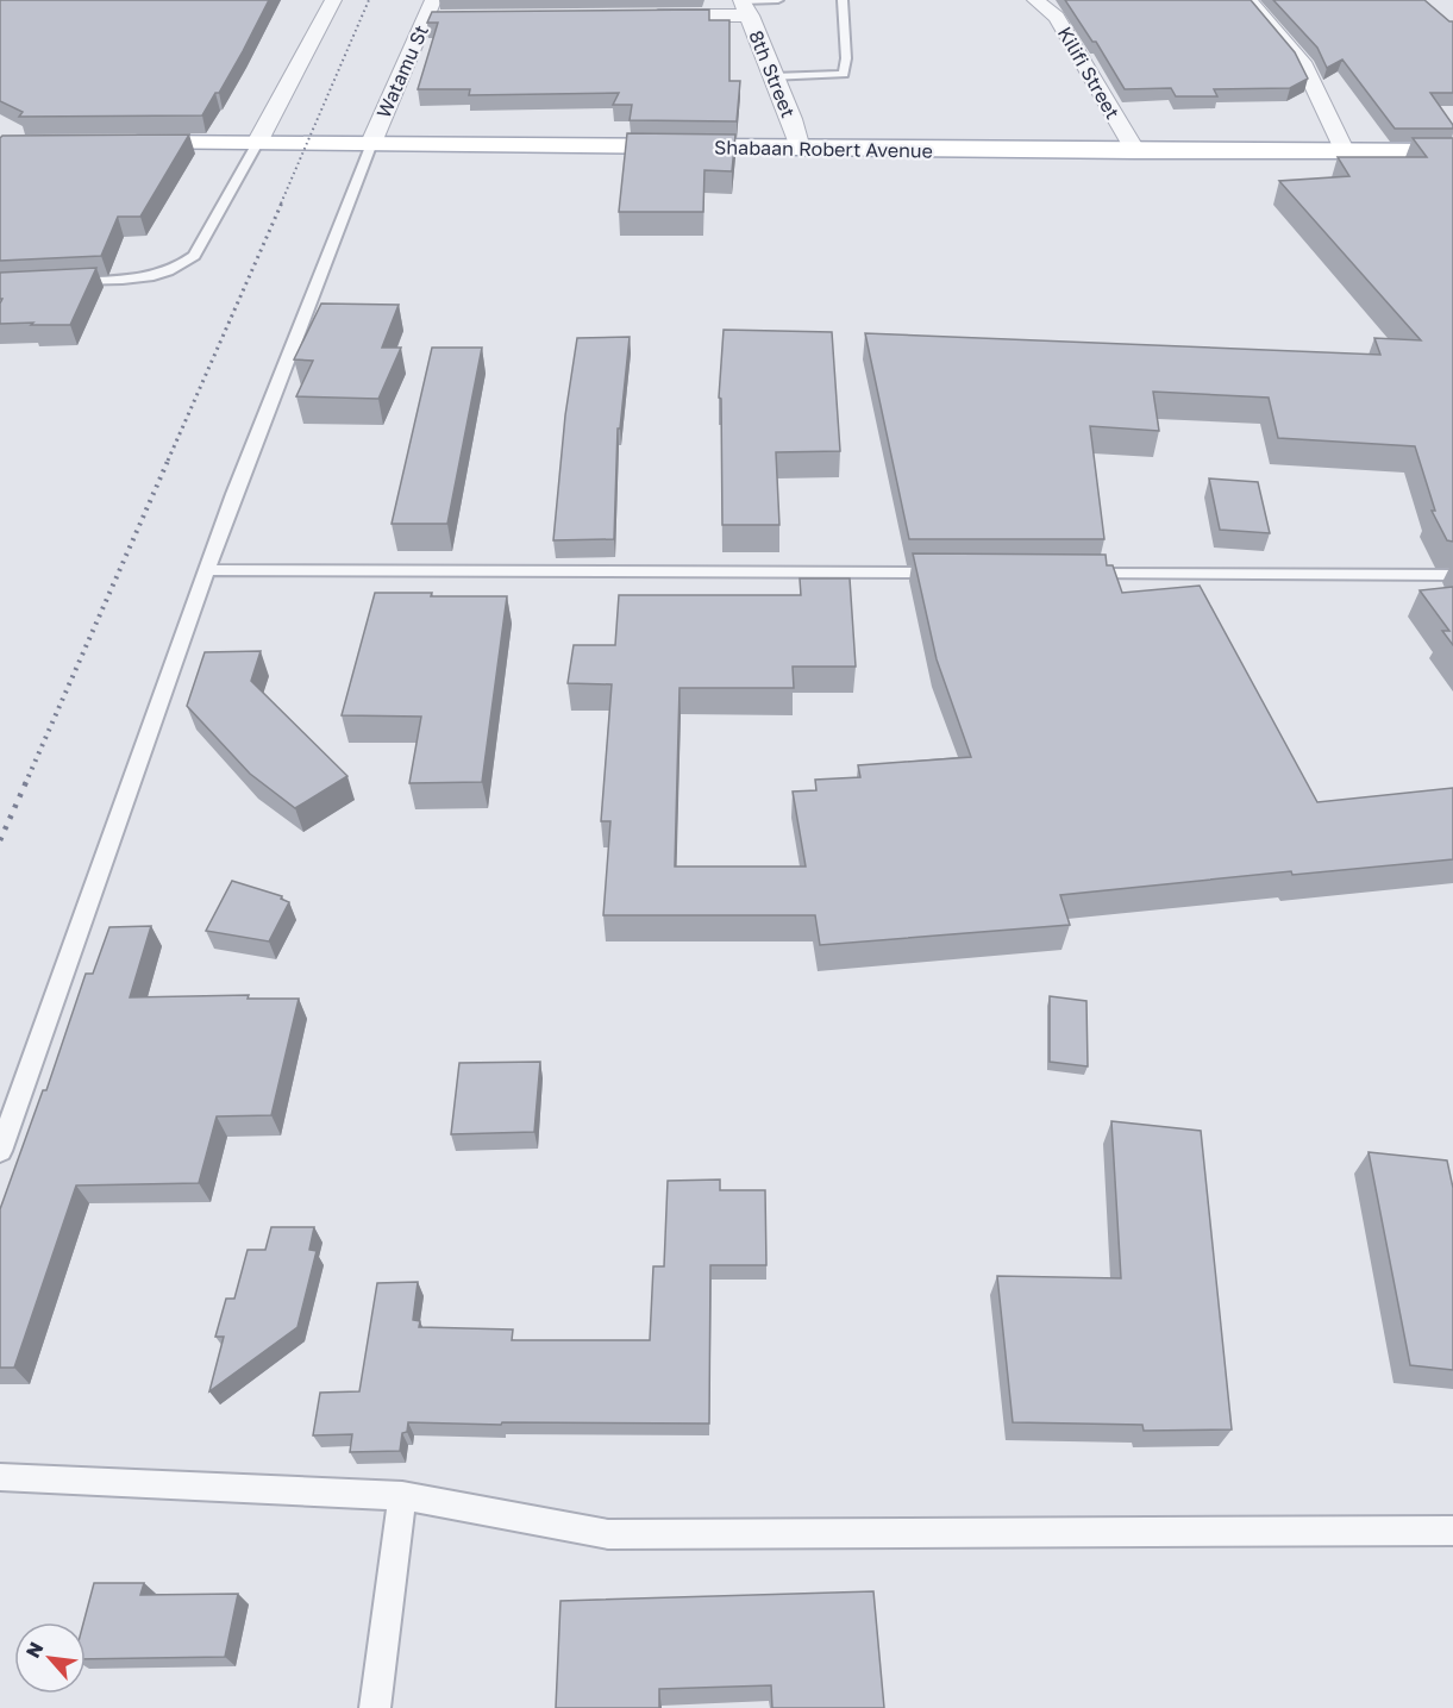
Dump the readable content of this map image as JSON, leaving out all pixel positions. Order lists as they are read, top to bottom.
{
  "streets": {
    "main road": ["Shabaan Robert Avenue"],
    "street": ["Watamu St", "Kilifi Street", "8th Street"]
  },
  "crossings": [
    ["Watamu St", "Shabaan Robert Avenue"],
    ["Kilifi Street", "Shabaan Robert Avenue"],
    ["8th Street", "Shabaan Robert Avenue"]
  ],
  "north": "top left"
}
